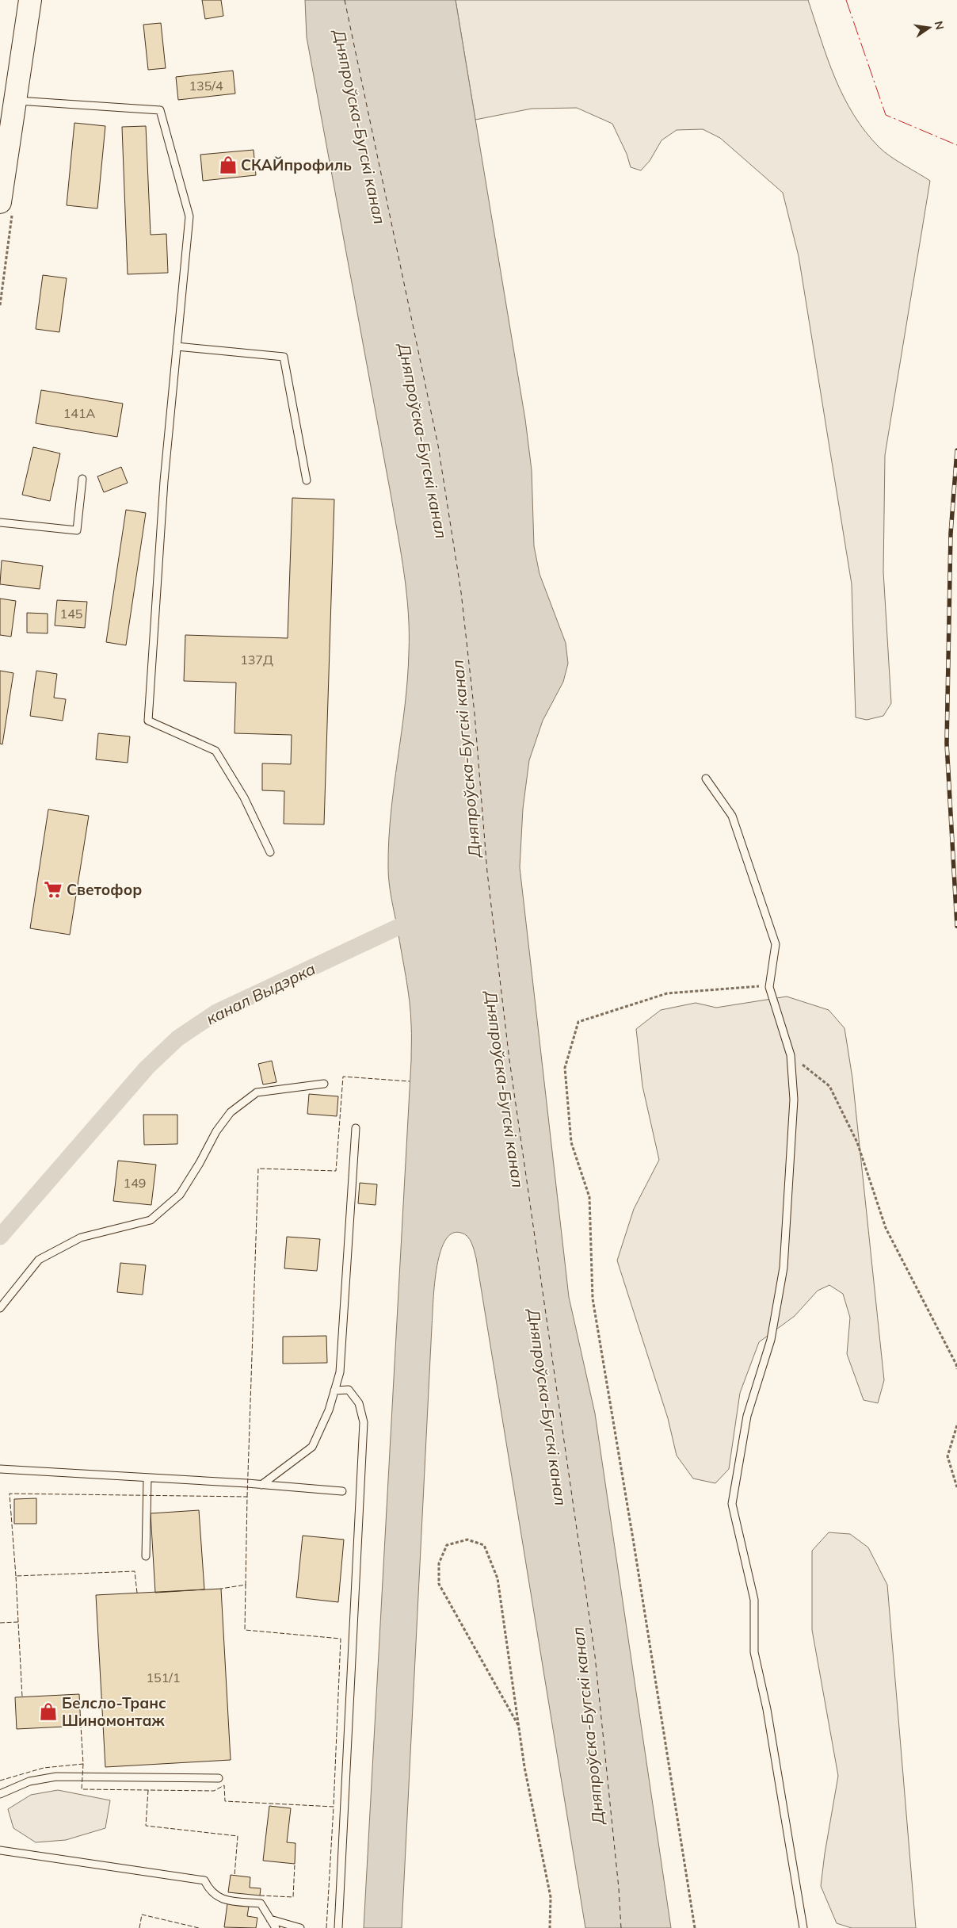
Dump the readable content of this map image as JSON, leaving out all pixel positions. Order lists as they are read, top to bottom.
{
  "water": ["Дняпроўска-Бугскі канал", "канал Выдэрка"],
  "places": {
    "shop": ["СКАЙпрофиль", "Белсло-Транс Шиномонтаж"],
    "supermarket": ["Светофор"]
  },
  "house_numbers": [
    "135/4",
    "141А",
    "145",
    "137Д",
    "149",
    "151/1"
  ],
  "north": "right"
}
